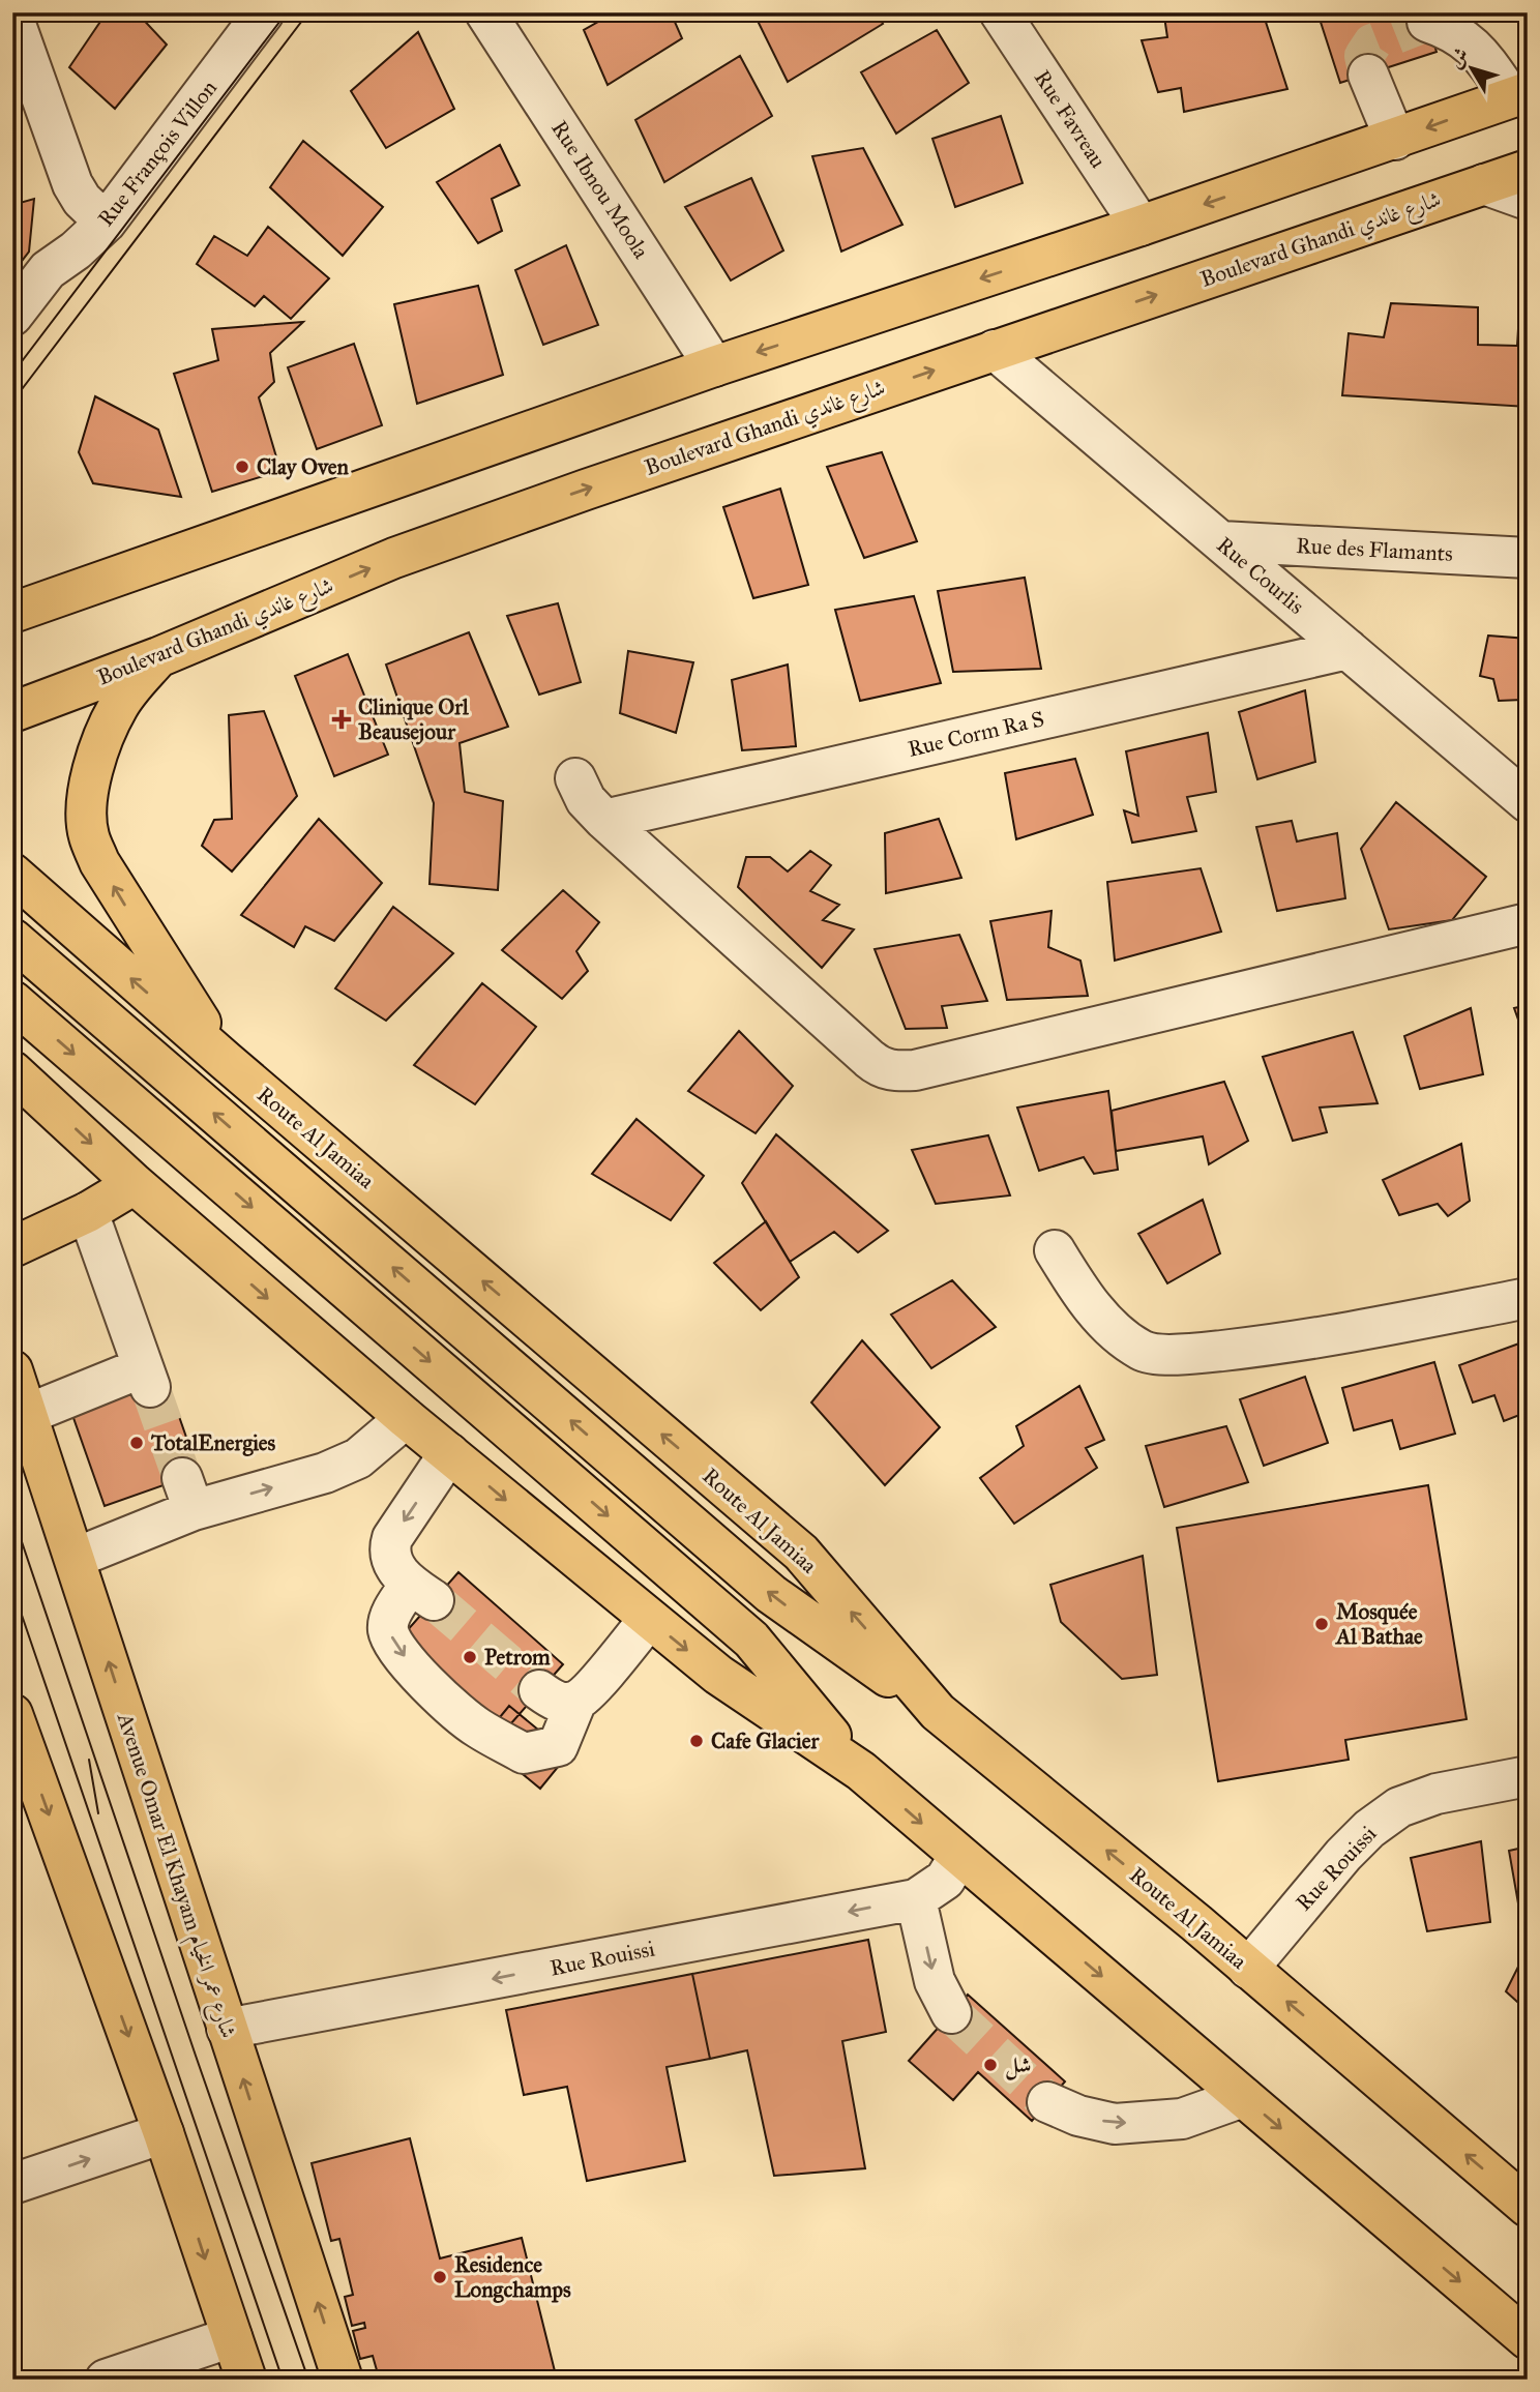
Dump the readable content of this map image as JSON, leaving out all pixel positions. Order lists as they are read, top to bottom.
{
  "streets": {
    "main road": ["Boulevard Ghandi شارع غاندي", "Route Al Jamiaa", "Avenue Omar El Khayam شارع عمر الخيام"],
    "street": [
      "Rue Favreau",
      "Rue François Villon",
      "Rue Ibnou Moola",
      "Rue des Flamants",
      "Rue Courlis",
      "Rue Corm Ra S",
      "Rue Rouissi"
    ]
  },
  "crossings": [
    ["Boulevard Ghandi شارع غاندي", "Rue Courlis"],
    ["Rue des Flamants", "Rue Courlis"],
    ["Rue Courlis", "Rue Corm Ra S"],
    ["Route Al Jamiaa", "Rue Rouissi"],
    ["Rue Rouissi", "Avenue Omar El Khayam شارع عمر الخيام"]
  ],
  "one_way": ["Rue Rouissi"],
  "places": {
    "other": [
      "Clay Oven",
      "TotalEnergies",
      "Mosquée Al Bathae",
      "Petrom",
      "Cafe Glacier",
      "شل",
      "Residence Longchamps"
    ],
    "health": ["Clinique Orl Beausejour"]
  },
  "north": "top left"
}
